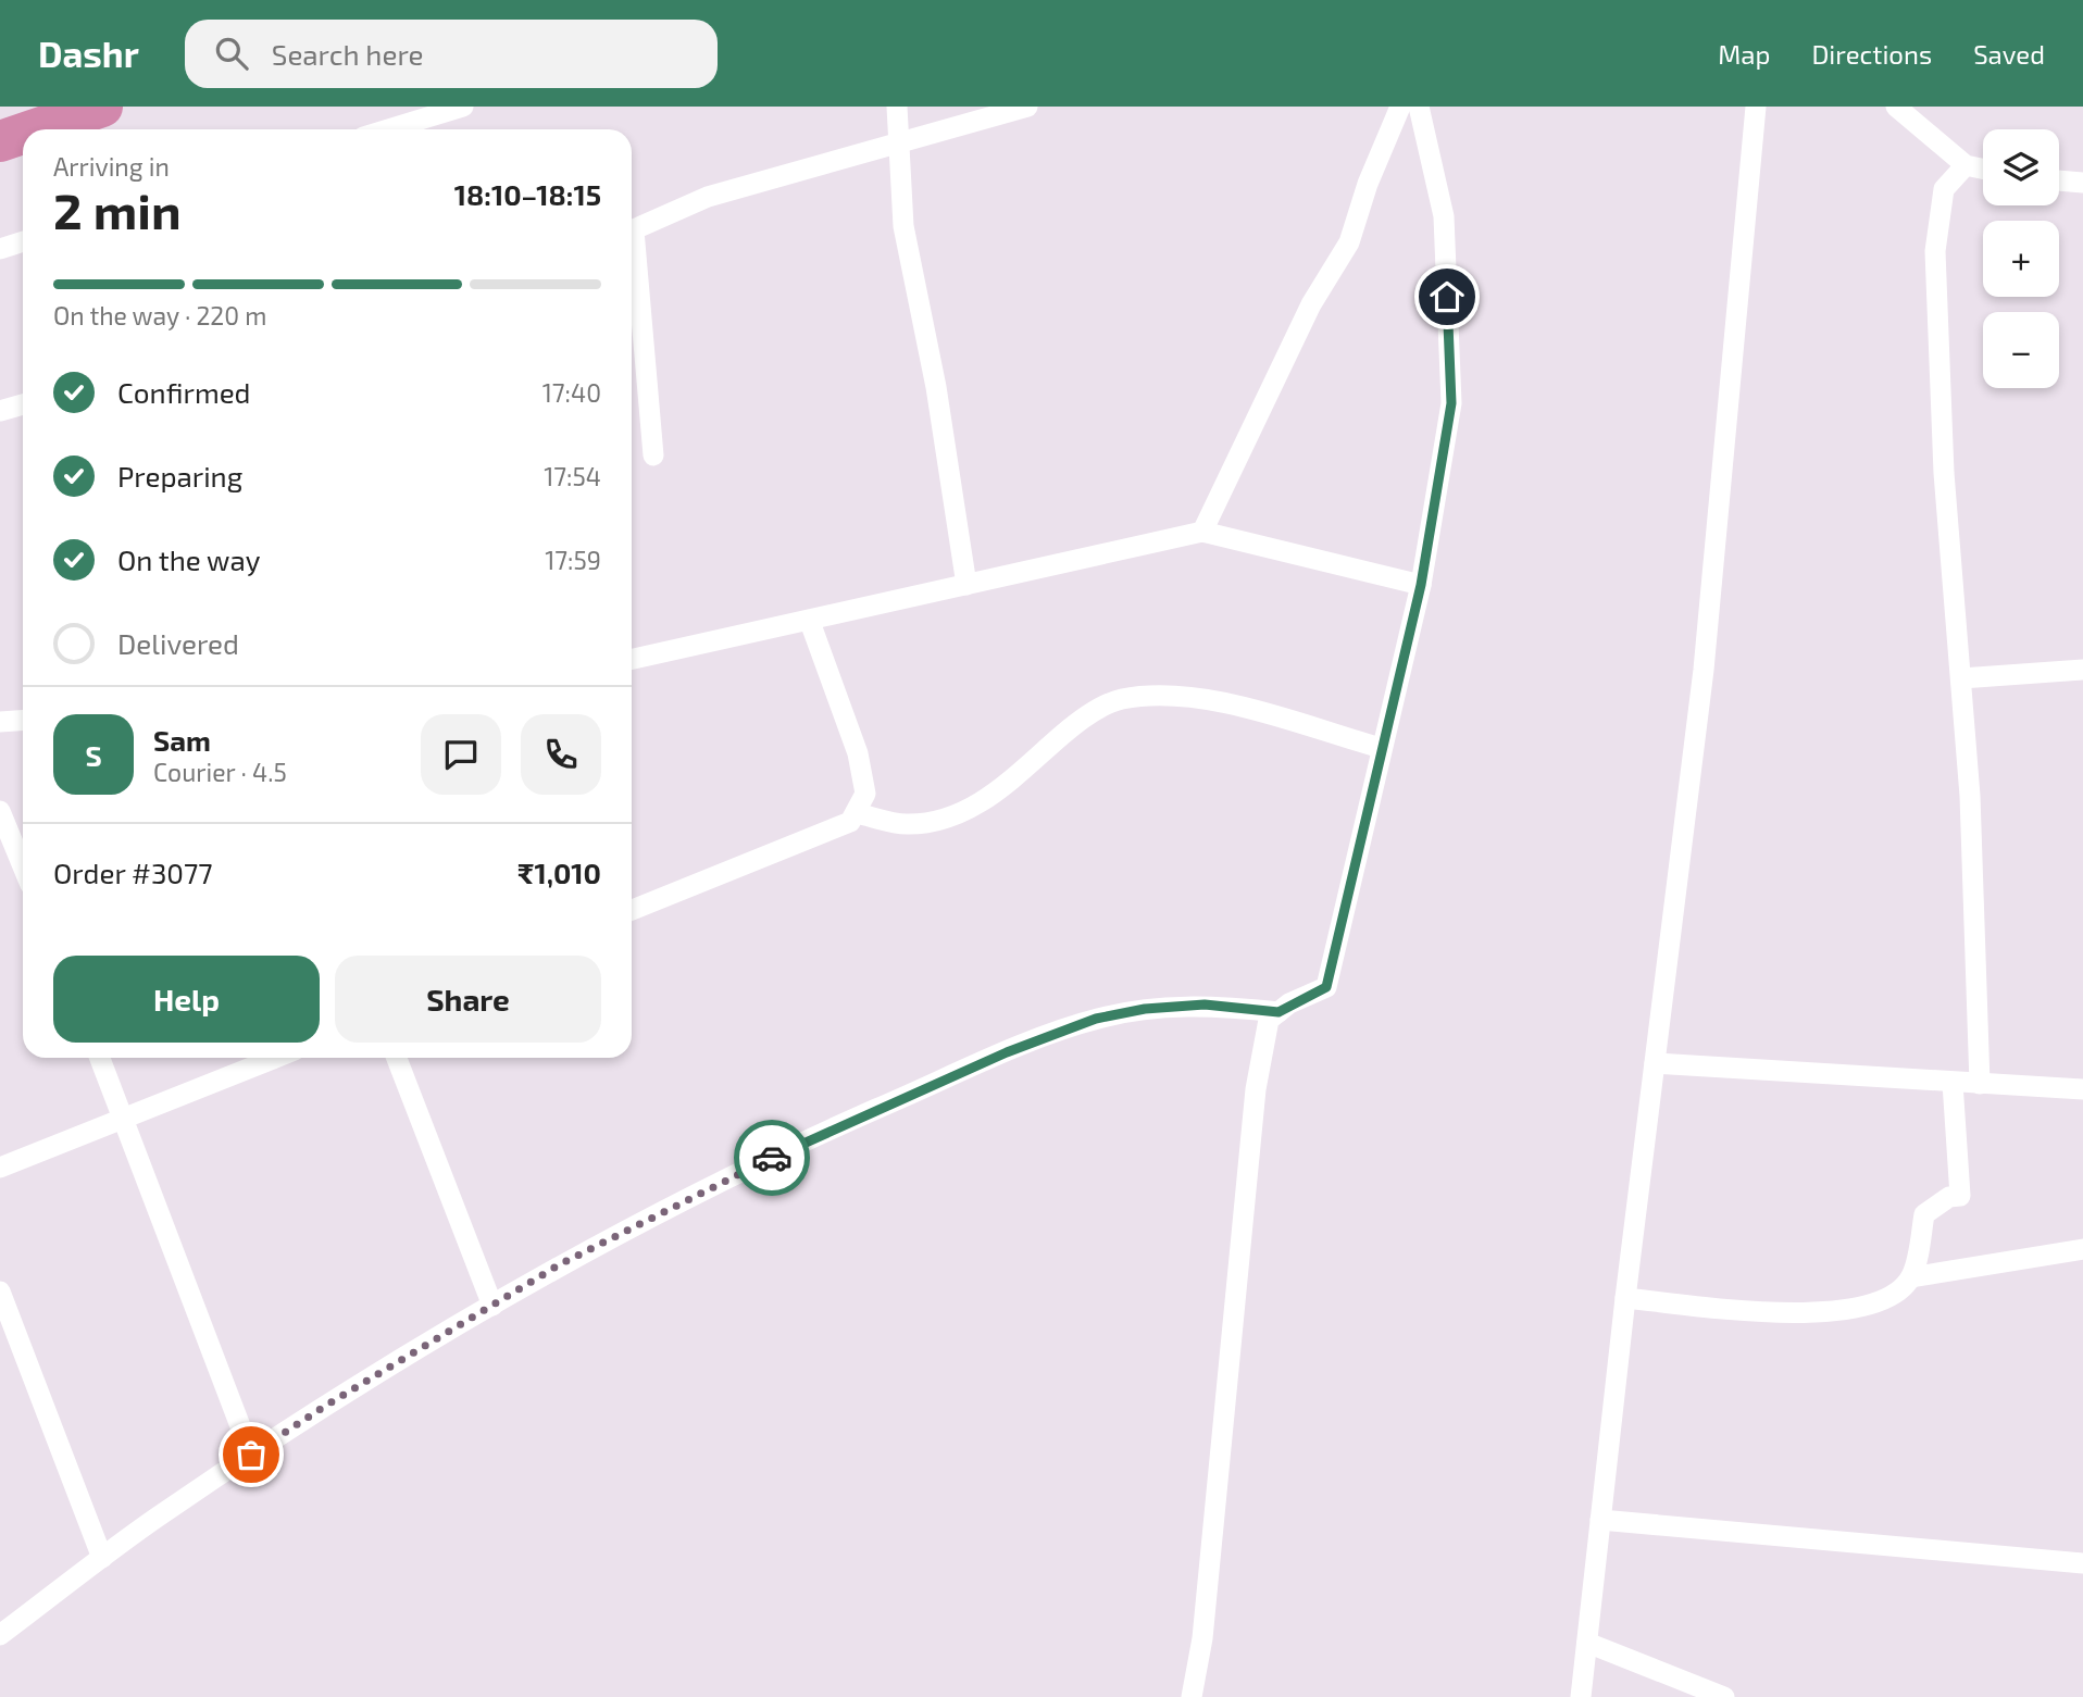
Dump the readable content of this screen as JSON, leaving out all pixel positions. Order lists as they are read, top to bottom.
{
  "page": {
    "header": "Dashr",
    "search": "Search here",
    "nav": ["Map", "Directions", "Saved"],
    "map_buttons": ["+", "−"],
    "heading": ["2 min", "Arriving in", "18:10–18:15"],
    "panel": [
      "Sam",
      "Courier · 4.5",
      "Order #3077",
      "₹1,010"
    ],
    "bar": "On the way · 220 m",
    "list": [
      ["Confirmed", "17:40"],
      ["Preparing", "17:54"],
      ["On the way", "17:59"],
      "Delivered"
    ],
    "round": "S",
    "buttons": ["Help", "Share"]
  }
}
